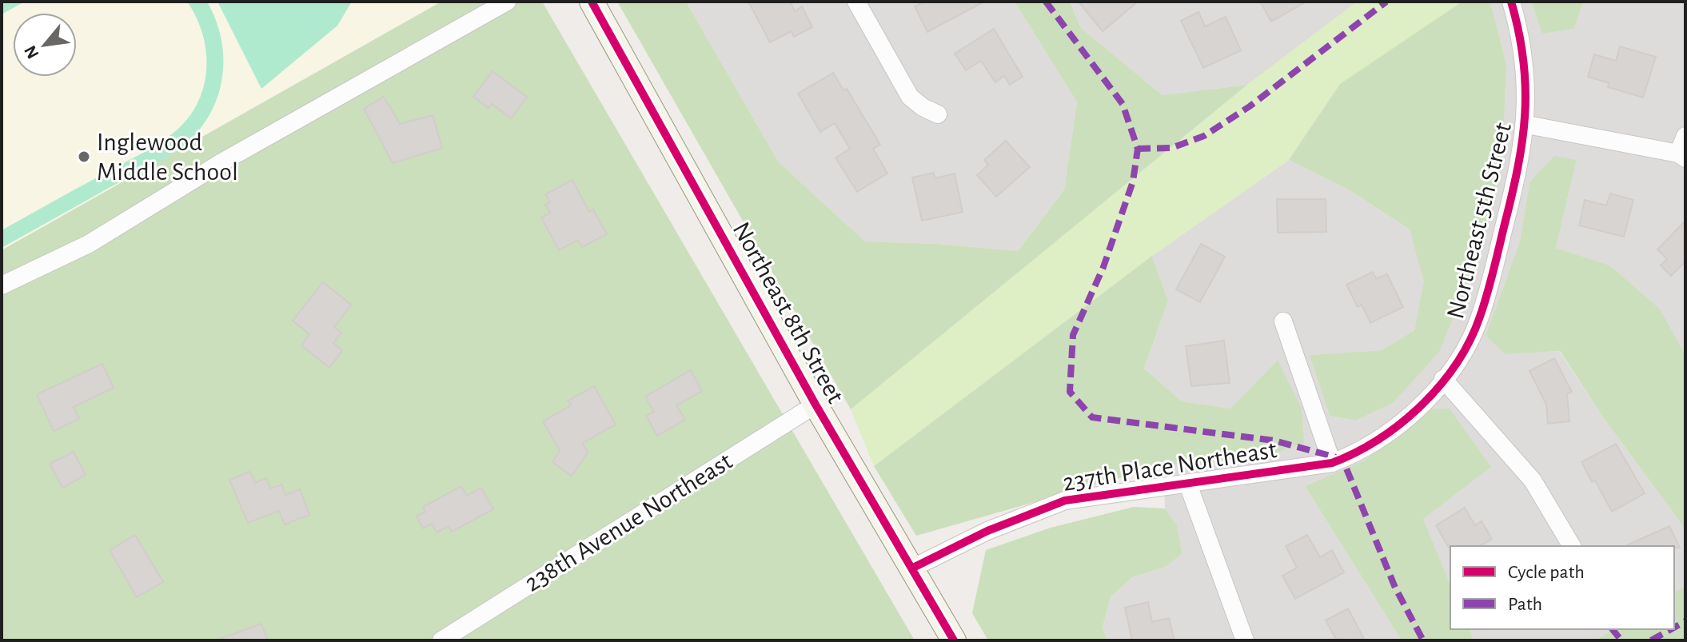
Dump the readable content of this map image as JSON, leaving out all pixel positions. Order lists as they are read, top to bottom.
{
  "streets": {
    "street": [
      "Northeast 5th Street",
      "Northeast 8th Street",
      "237th Place Northeast",
      "238th Avenue Northeast"
    ]
  },
  "crossings": [
    ["Northeast 5th Street", "237th Place Northeast"],
    ["Northeast 8th Street", "237th Place Northeast"],
    ["Northeast 8th Street", "238th Avenue Northeast"]
  ],
  "places": ["Inglewood Middle School"],
  "legend": ["Cycle path", "Path"],
  "north": "bottom left"
}
